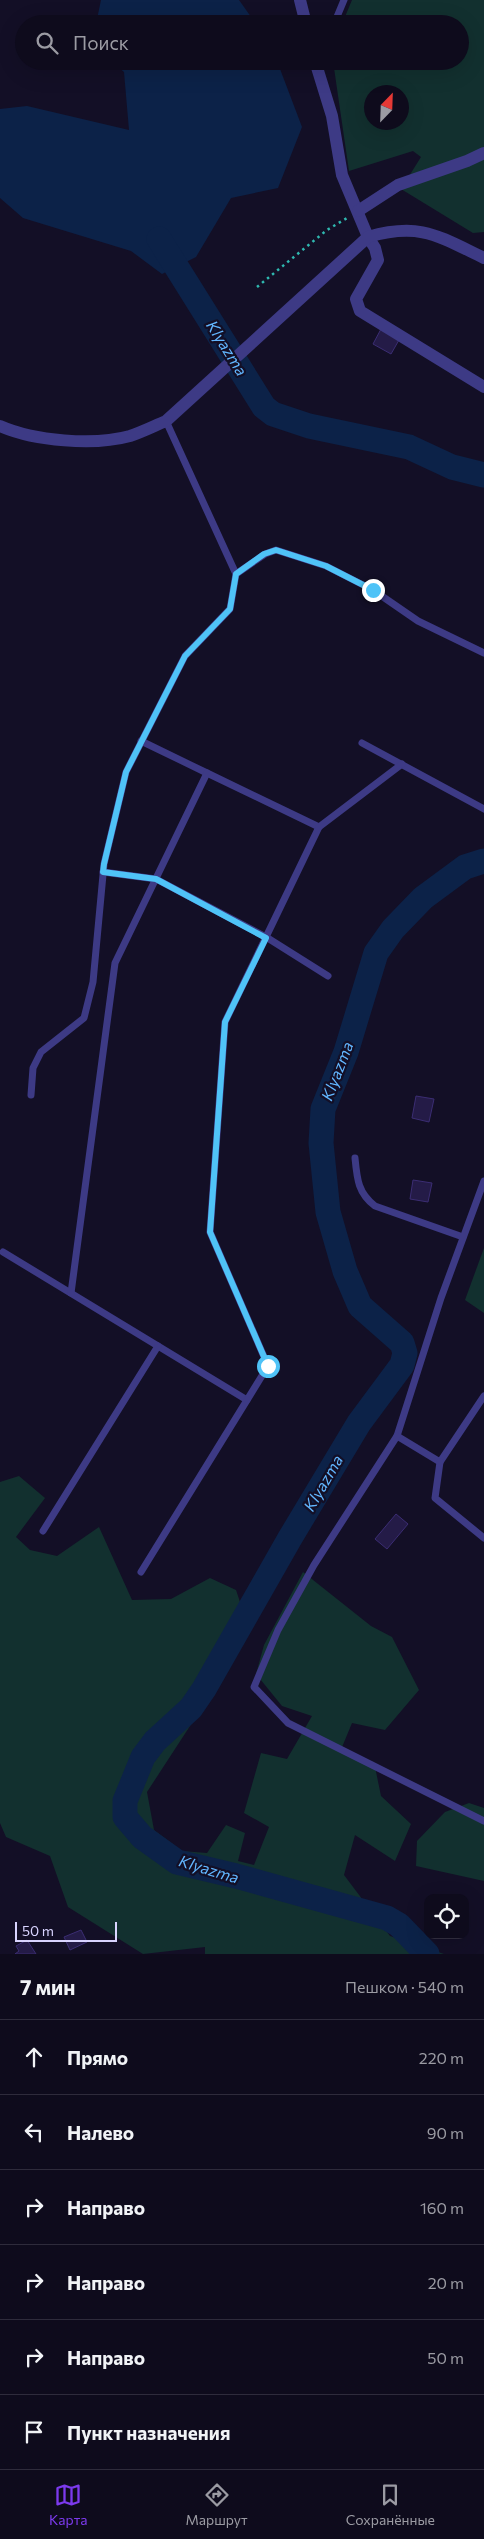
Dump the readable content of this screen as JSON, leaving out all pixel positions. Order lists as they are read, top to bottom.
{
  "water": ["Klyazma"],
  "scale_bar": "50 m",
  "north": "top right",
  "page": {
    "search": "Поиск",
    "scale": "50 m",
    "heading": ["7 мин", "Пешком · 540 m"],
    "list": [
      ["Прямо", "220 m"],
      ["Налево", "90 m"],
      ["Направо", "160 m"],
      ["Направо", "20 m"],
      ["Направо", "50 m"],
      "Пункт назначения"
    ],
    "nav": ["Карта", "Маршрут", "Сохранённые"]
  }
}
